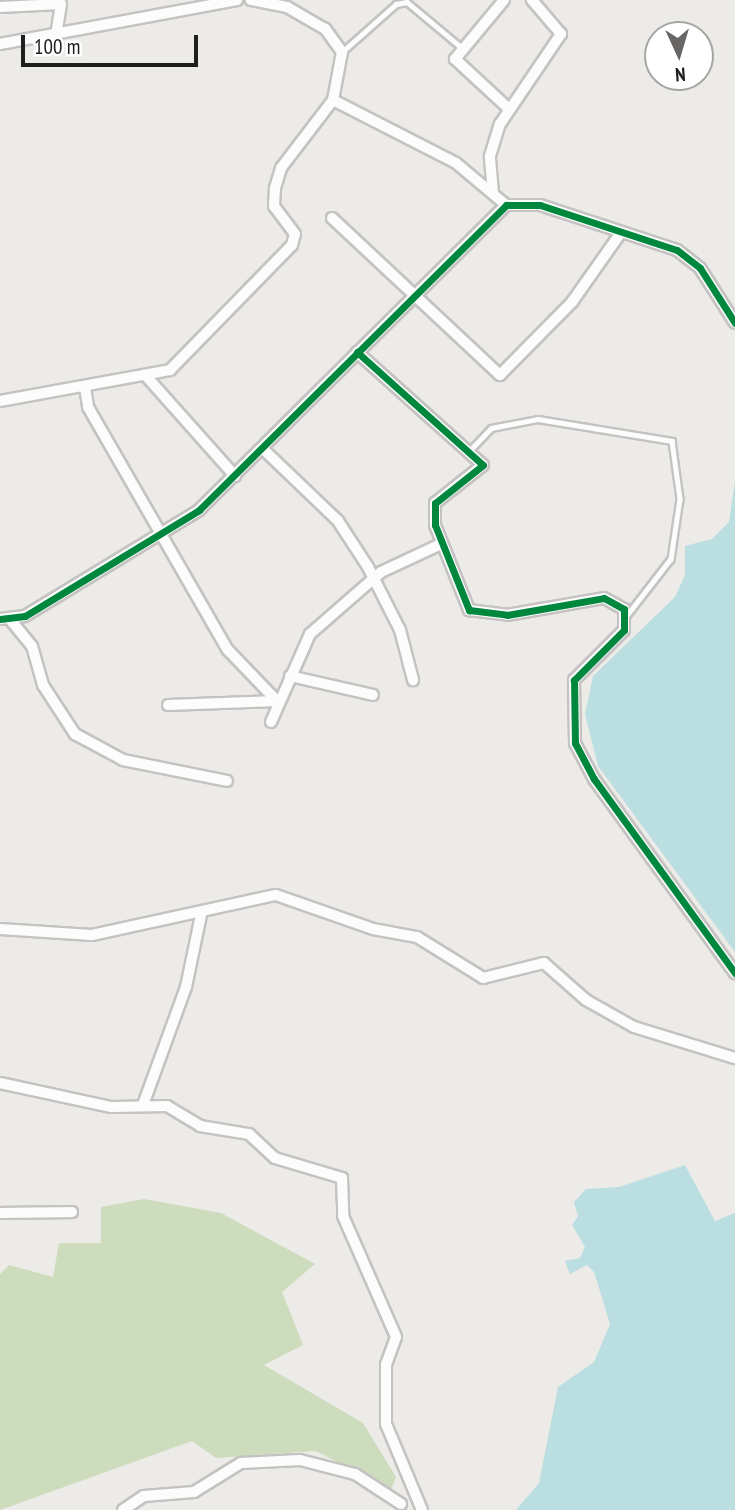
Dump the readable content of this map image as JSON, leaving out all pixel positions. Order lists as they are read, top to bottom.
{
  "scale_bar": "100 m",
  "north": "bottom"
}
